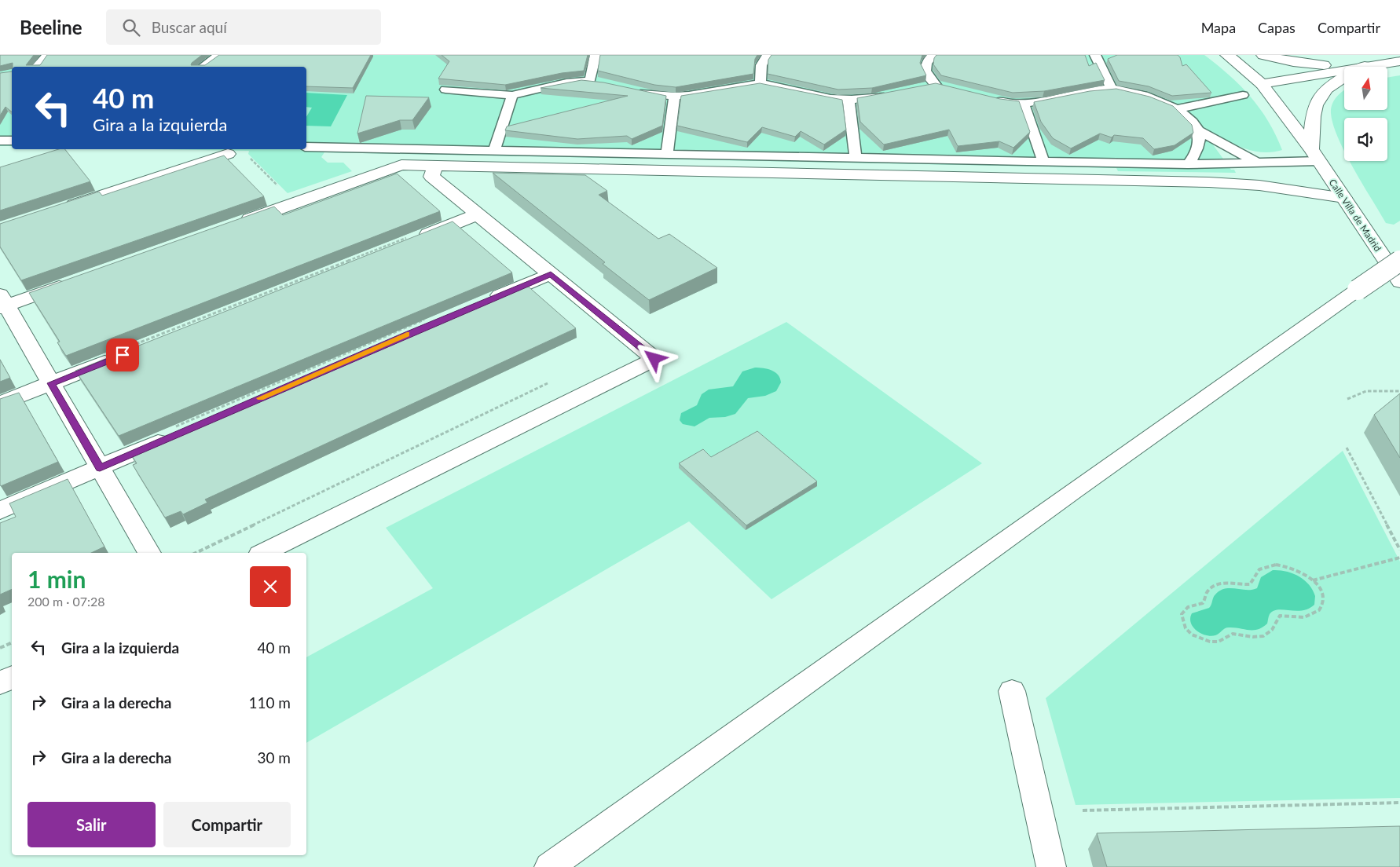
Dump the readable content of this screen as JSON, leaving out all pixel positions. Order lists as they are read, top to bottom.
{
  "streets": {
    "main road": ["Calle Villa de Madrid"]
  },
  "north": "top",
  "page": {
    "header": "Beeline",
    "search": "Buscar aquí",
    "nav": ["Mapa", "Capas", "Compartir"],
    "turn": ["40 m", "Gira a la izquierda"],
    "heading": ["1 min", "200 m · 07:28"],
    "list": [
      {
        "name": "Gira a la izquierda",
        "value": "40 m"
      },
      {
        "name": "Gira a la derecha",
        "value": "110 m"
      },
      {
        "name": "Gira a la derecha",
        "value": "30 m"
      }
    ],
    "buttons": ["Salir", "Compartir"]
  }
}
